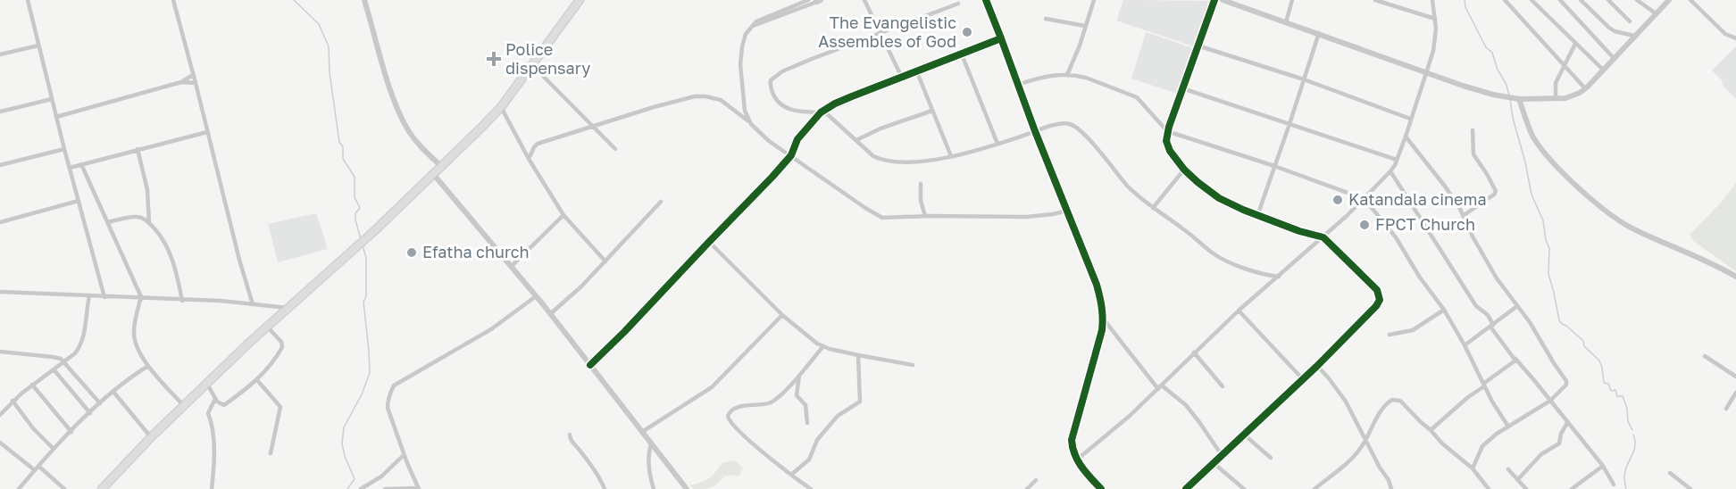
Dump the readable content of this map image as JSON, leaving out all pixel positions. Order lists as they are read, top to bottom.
{
  "places": {
    "other": [
      "The Evangelistic Assembles of God",
      "Katandala cinema",
      "FPCT Church",
      "Efatha church"
    ],
    "health": ["Police dispensary"]
  }
}
